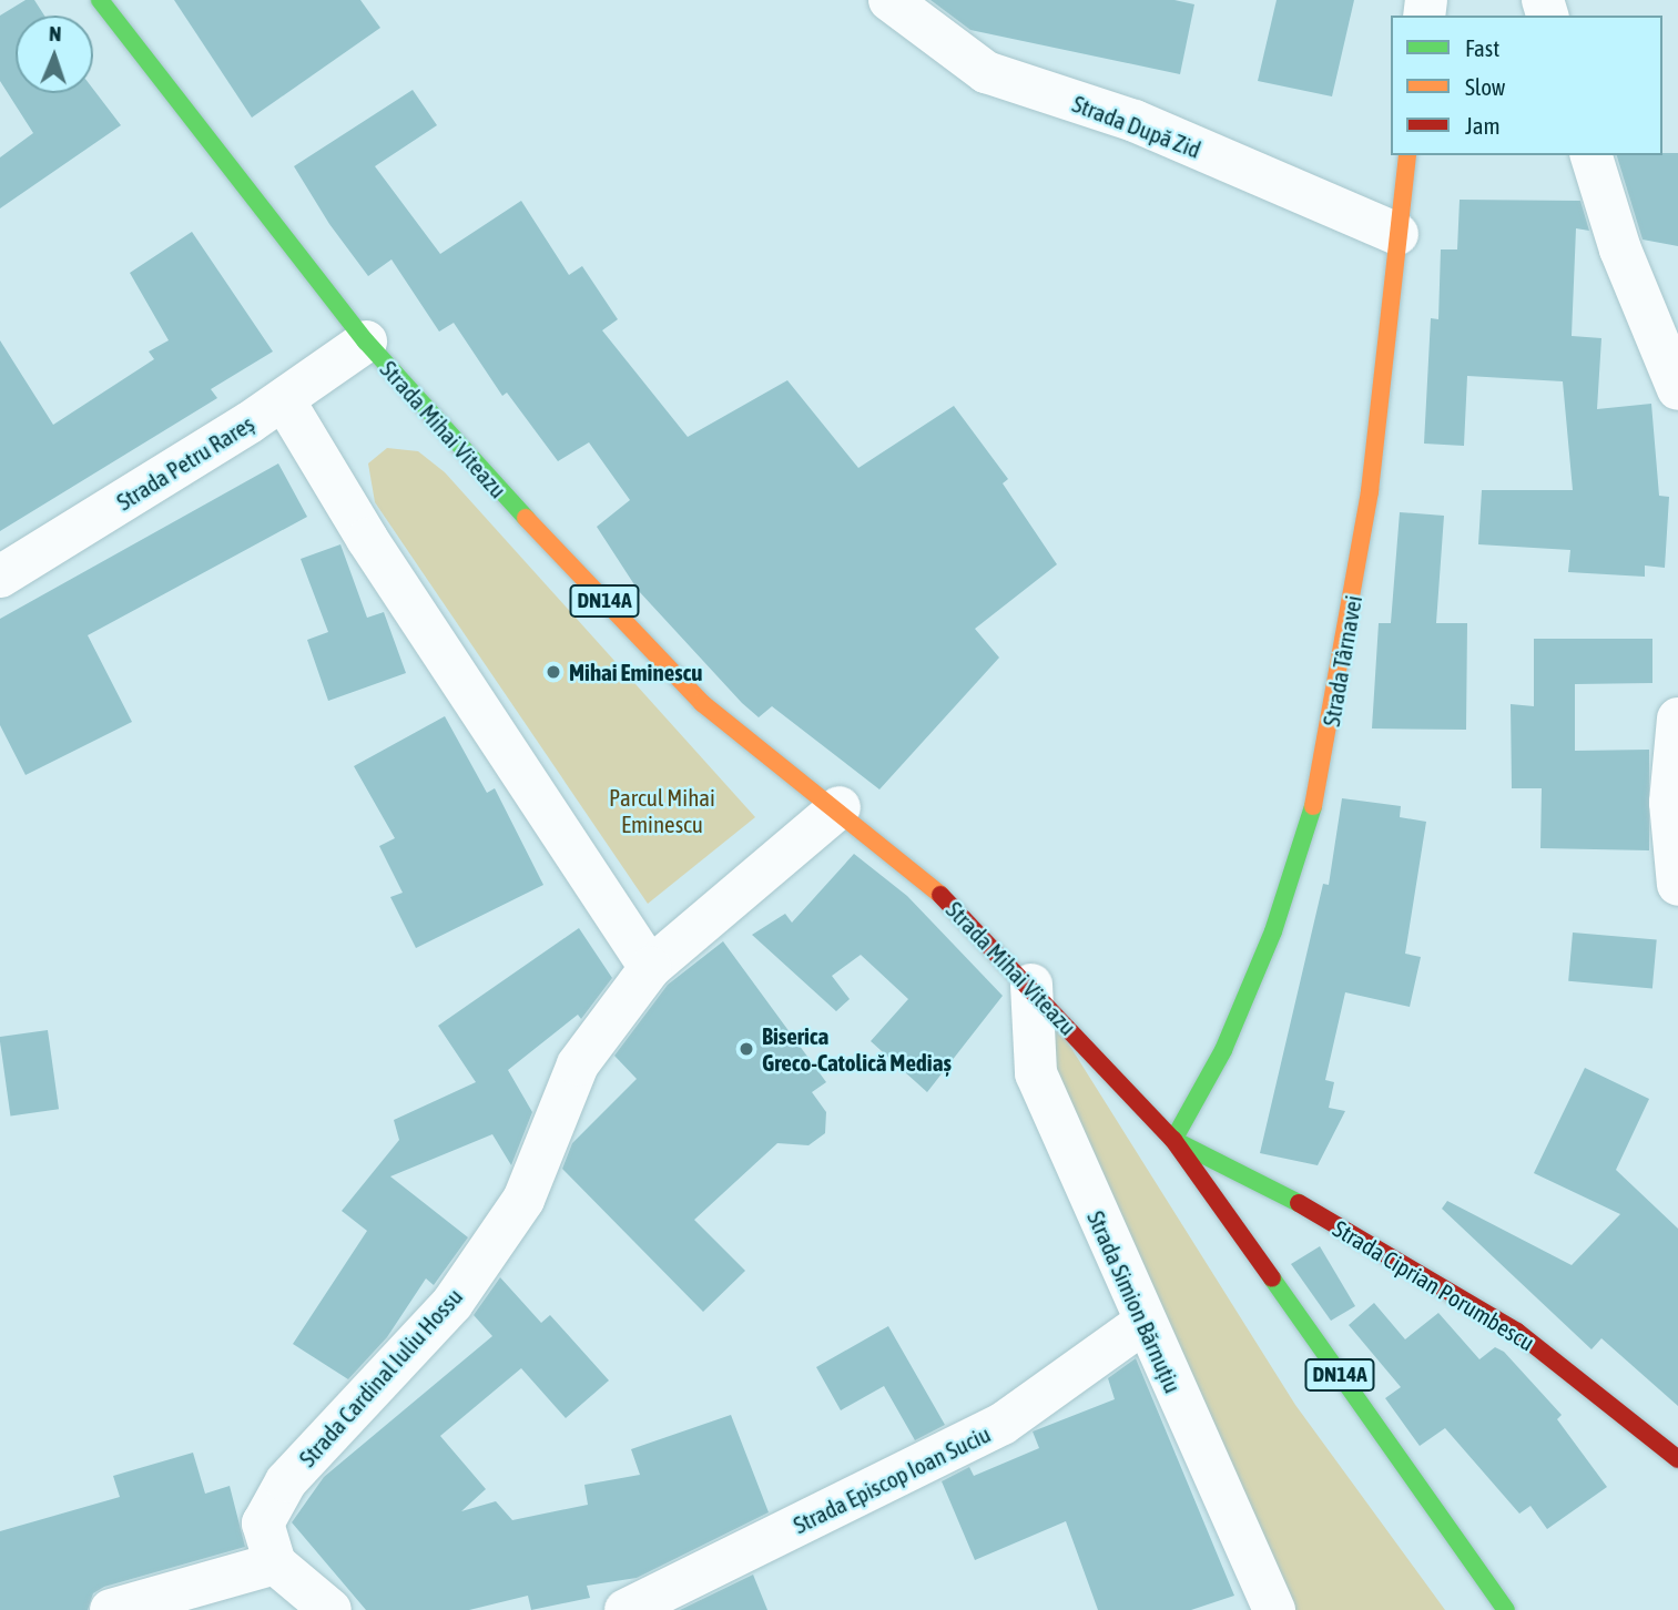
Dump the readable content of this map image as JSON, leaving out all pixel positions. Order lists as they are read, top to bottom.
{
  "streets": {
    "main road": [
      "Strada Mihai Viteazu",
      "DN14A",
      "Strada Târnavei",
      "Strada Ciprian Porumbescu"
    ],
    "street": [
      "Strada După Zid",
      "Strada Petru Rareș",
      "Strada Simion Bărnuțiu",
      "Strada Cardinal Iuliu Hossu",
      "Strada Episcop Ioan Suciu"
    ]
  },
  "crossings": [
    ["Strada După Zid", "Strada Târnavei"],
    ["Strada Mihai Viteazu", "Strada Petru Rareș"],
    ["Strada Mihai Viteazu", "DN14A"],
    ["Strada Mihai Viteazu", "Strada Târnavei"],
    ["Strada Mihai Viteazu", "Strada Ciprian Porumbescu"],
    ["Strada Mihai Viteazu", "Strada Simion Bărnuțiu"],
    ["DN14A", "Strada Târnavei"],
    ["DN14A", "Strada Ciprian Porumbescu"],
    ["Strada Târnavei", "Strada Ciprian Porumbescu"],
    ["Strada Simion Bărnuțiu", "Strada Episcop Ioan Suciu"]
  ],
  "parks": ["Parcul Mihai Eminescu"],
  "places": ["Mihai Eminescu", "Biserica Greco-Catolică Mediaș"],
  "legend": ["Fast", "Slow", "Jam"],
  "north": "top"
}
